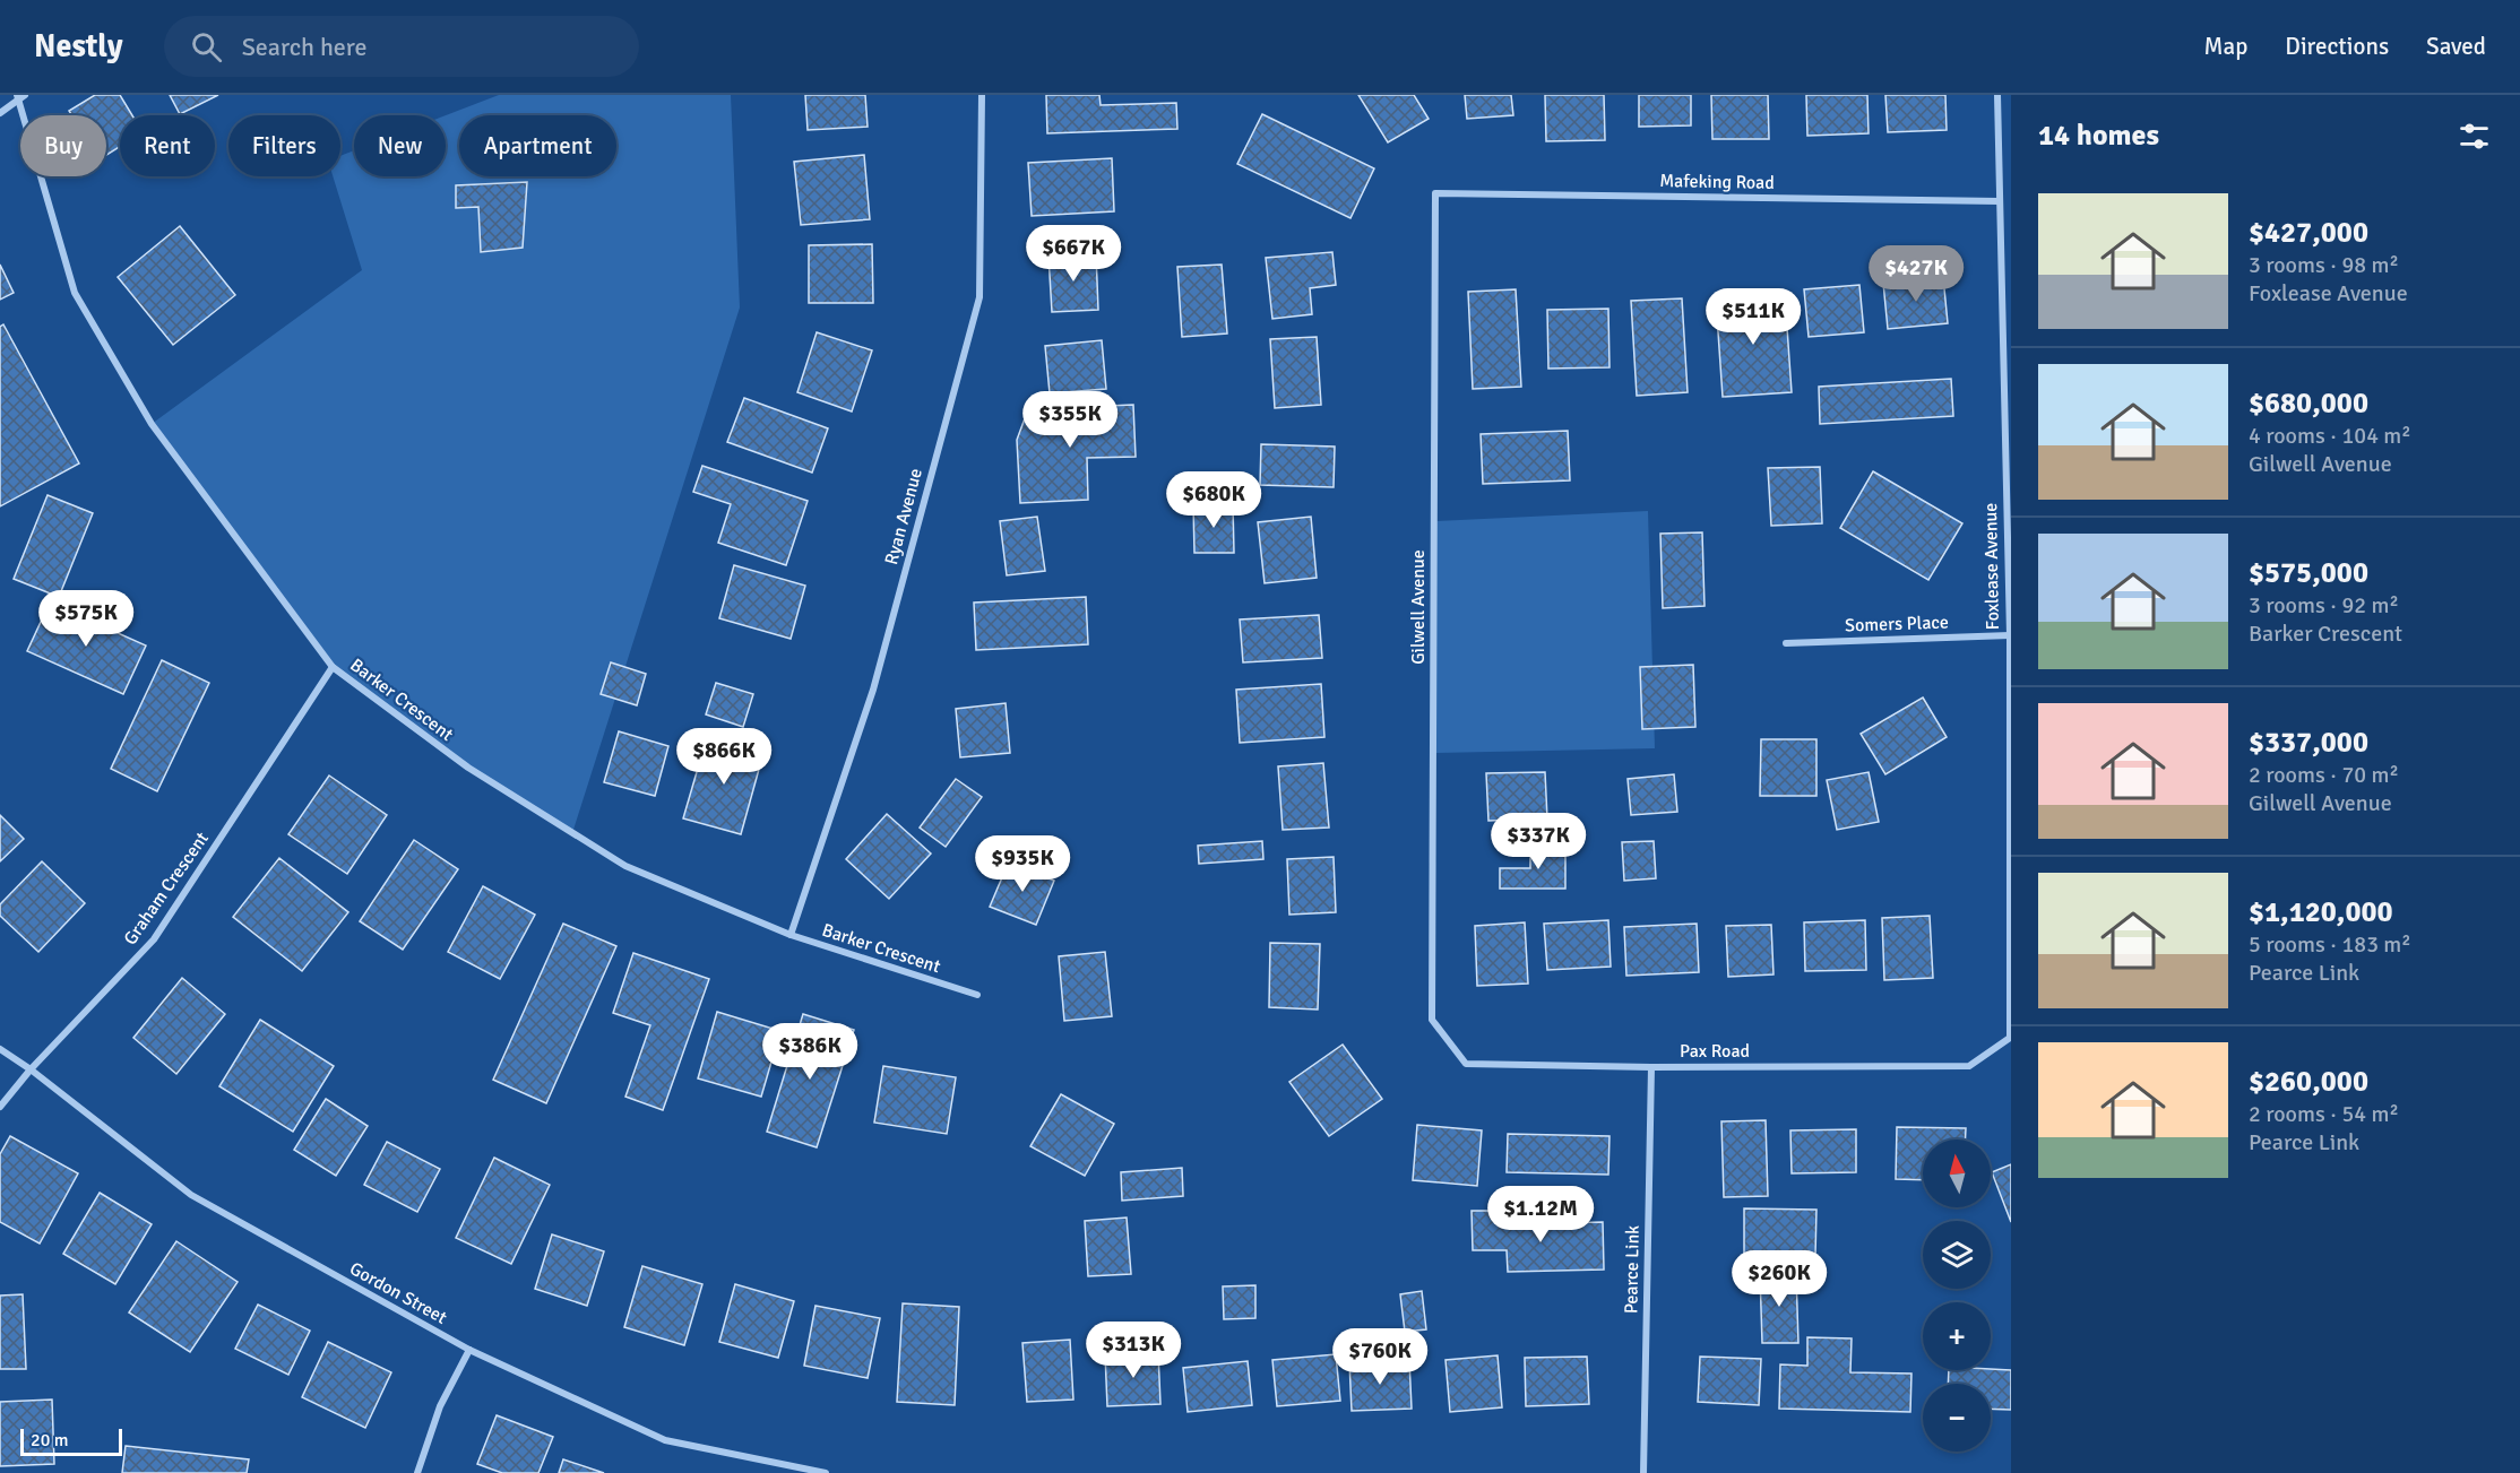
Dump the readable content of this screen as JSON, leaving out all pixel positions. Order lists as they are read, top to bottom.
{
  "streets": {
    "street": [
      "Mafeking Road",
      "Ryan Avenue",
      "Foxlease Avenue",
      "Gilwell Avenue",
      "Somers Place",
      "Barker Crescent",
      "Graham Crescent",
      "Pax Road",
      "Pearce Link",
      "Gordon Street"
    ]
  },
  "crossings": [
    ["Mafeking Road", "Foxlease Avenue"],
    ["Mafeking Road", "Gilwell Avenue"],
    ["Ryan Avenue", "Barker Crescent"],
    ["Foxlease Avenue", "Somers Place"],
    ["Foxlease Avenue", "Pax Road"],
    ["Gilwell Avenue", "Pax Road"],
    ["Barker Crescent", "Graham Crescent"],
    ["Graham Crescent", "Gordon Street"],
    ["Pax Road", "Pearce Link"]
  ],
  "scale_bar": "20 m",
  "north": "top",
  "page": {
    "header": "Nestly",
    "search": "Search here",
    "nav": ["Map", "Directions", "Saved"],
    "heading": "14 homes",
    "chip": [
      "Buy",
      "Rent",
      "Filters",
      "New",
      "Apartment"
    ],
    "list": [
      {
        "name": "$427,000",
        "note": "3 rooms · 98 m² · Foxlease Avenue"
      },
      {
        "name": "$680,000",
        "note": "4 rooms · 104 m² · Gilwell Avenue"
      },
      {
        "name": "$575,000",
        "note": "3 rooms · 92 m² · Barker Crescent"
      },
      {
        "name": "$337,000",
        "note": "2 rooms · 70 m² · Gilwell Avenue"
      },
      {
        "name": "$1,120,000",
        "note": "5 rooms · 183 m² · Pearce Link"
      },
      {
        "name": "$260,000",
        "note": "2 rooms · 54 m² · Pearce Link"
      }
    ],
    "price": [
      "$667K",
      "$427K",
      "$511K",
      "$355K",
      "$680K",
      "$575K",
      "$866K",
      "$337K",
      "$935K",
      "$386K",
      "$1.12M",
      "$260K",
      "$313K",
      "$760K"
    ],
    "map_buttons": ["+", "−"],
    "scale": "20 m"
  }
}
